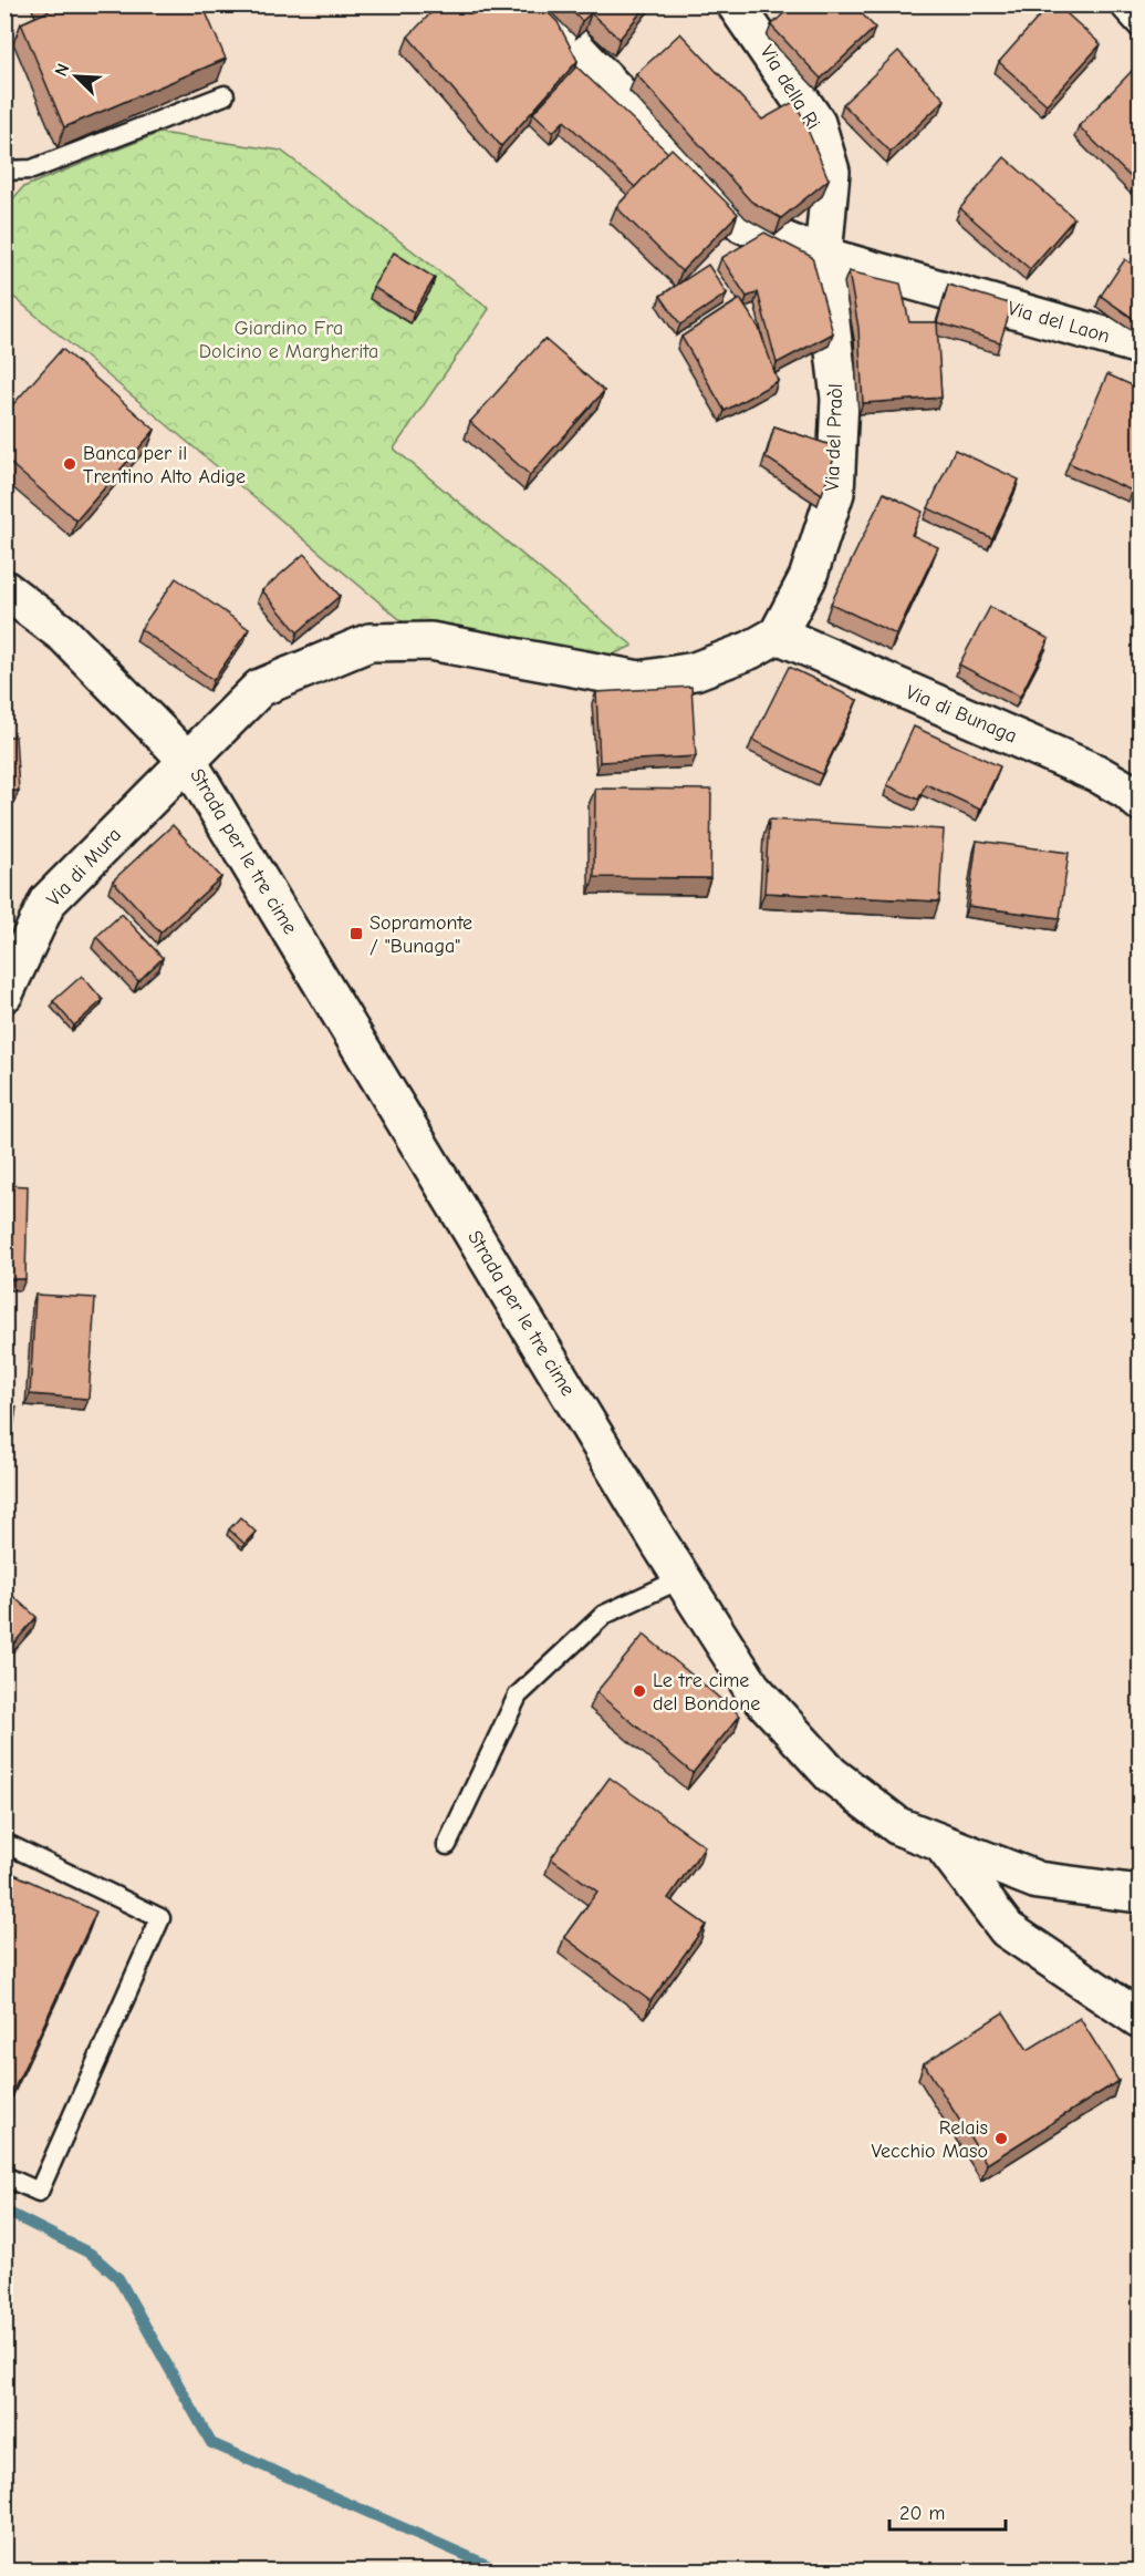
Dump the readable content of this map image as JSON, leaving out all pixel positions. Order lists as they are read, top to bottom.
{
  "streets": {
    "street": [
      "Via della Ri",
      "Via del Laon",
      "Via del Praòl",
      "Via di Bunaga",
      "Strada per le tre cime",
      "Via di Mura"
    ]
  },
  "crossings": [
    ["Via della Ri", "Via del Laon"],
    ["Via della Ri", "Via del Praòl"],
    ["Via del Laon", "Via del Praòl"],
    ["Via del Praòl", "Via di Bunaga"],
    ["Strada per le tre cime", "Via di Mura"]
  ],
  "parks": ["Giardino Fra Dolcino e Margherita"],
  "places": {
    "other": ["Banca per il Trentino Alto Adige", "Le tre cime del Bondone", "Relais Vecchio Maso"],
    "transit": ["Sopramonte / \"Bunaga\""]
  },
  "scale_bar": "20 m",
  "north": "top left"
}
